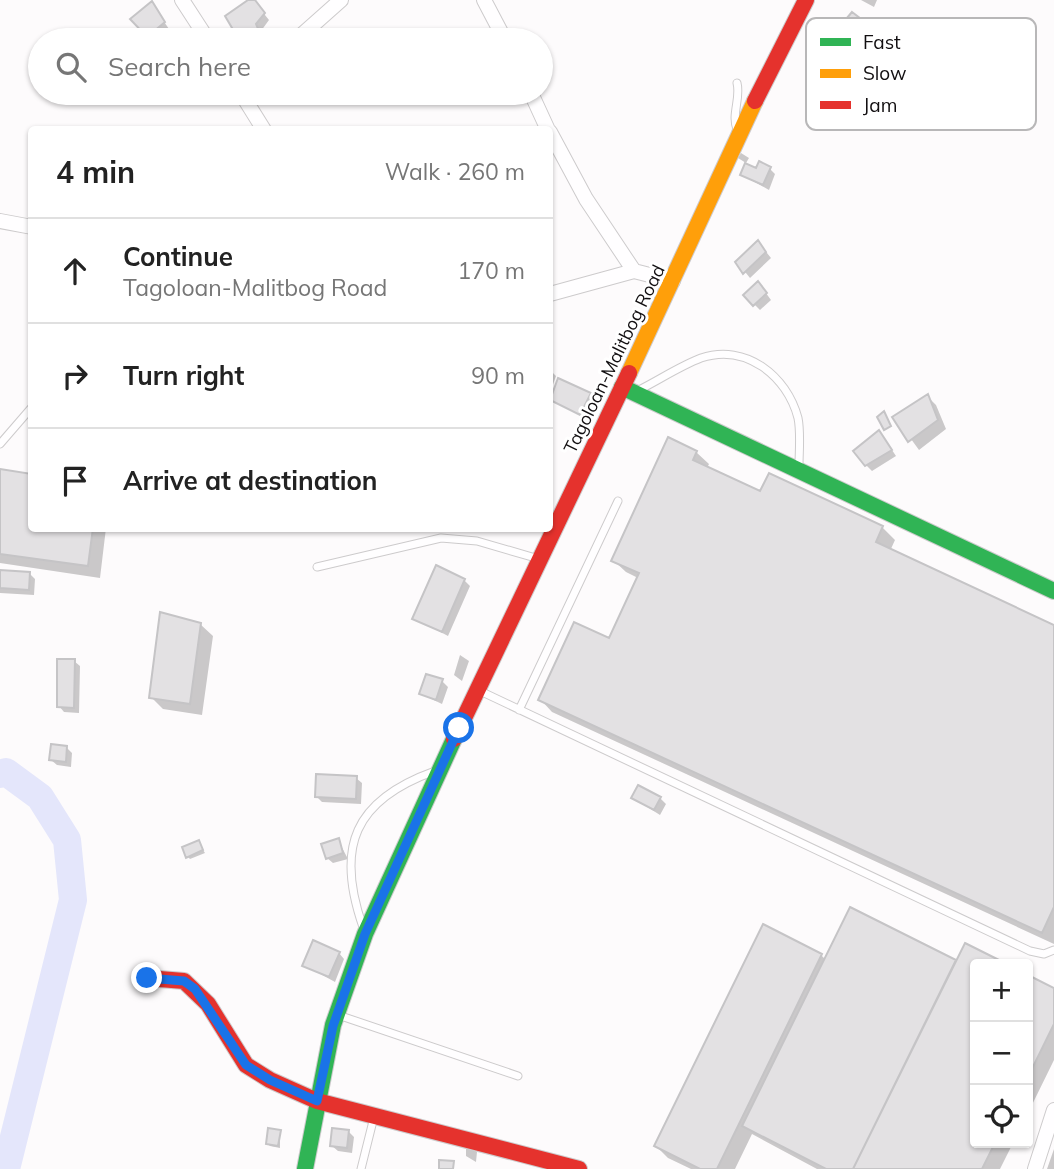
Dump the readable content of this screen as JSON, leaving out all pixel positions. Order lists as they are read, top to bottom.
{
  "streets": {
    "main road": ["Tagoloan-Malitbog Road"]
  },
  "legend": ["Fast", "Slow", "Jam"],
  "page": {
    "search": "Search here",
    "heading": ["4 min", "Walk · 260 m"],
    "list": [
      ["Continue", "Tagoloan-Malitbog Road", "170 m"],
      ["Turn right", "90 m"],
      "Arrive at destination"
    ],
    "map_buttons": ["+", "−"]
  }
}
